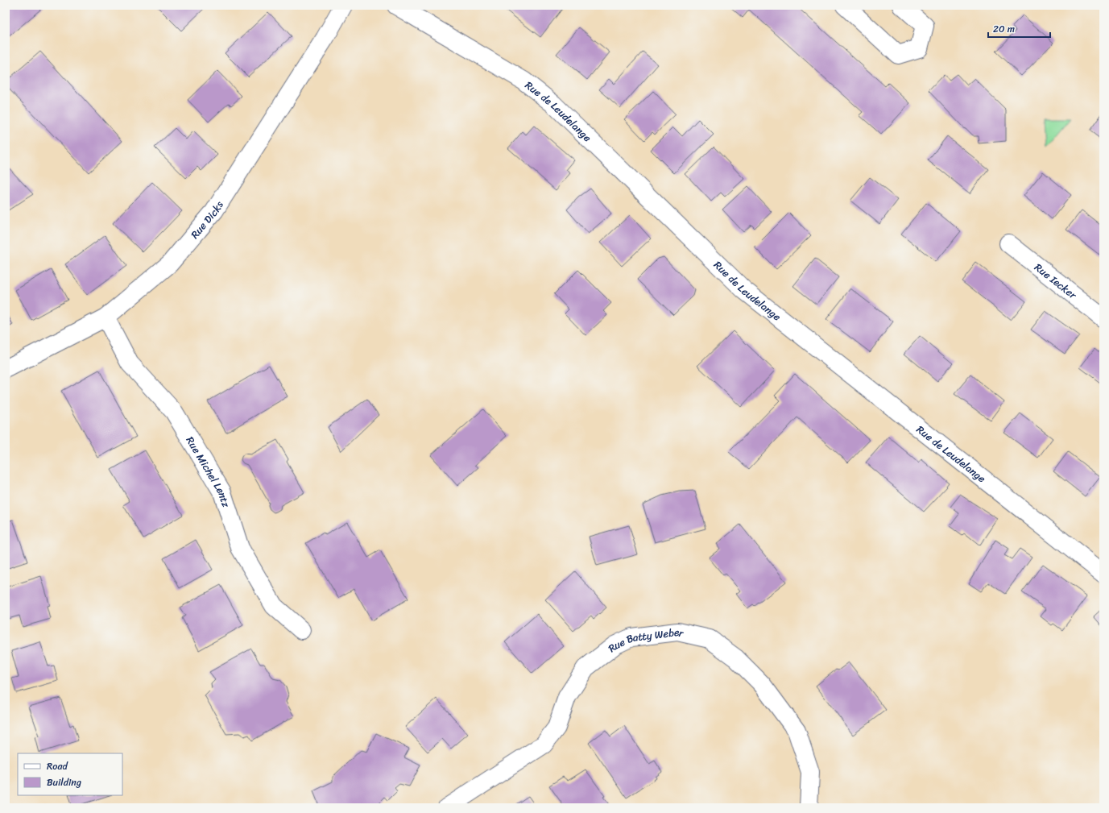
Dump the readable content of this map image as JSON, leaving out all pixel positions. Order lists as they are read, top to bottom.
{
  "streets": {
    "street": [
      "Rue de Leudelange",
      "Rue Dicks",
      "Rue Iecker",
      "Rue Michel Lentz",
      "Rue Batty Weber"
    ]
  },
  "crossings": [
    ["Rue Dicks", "Rue Michel Lentz"]
  ],
  "legend": ["Road", "Building"],
  "scale_bar": "20 m"
}
